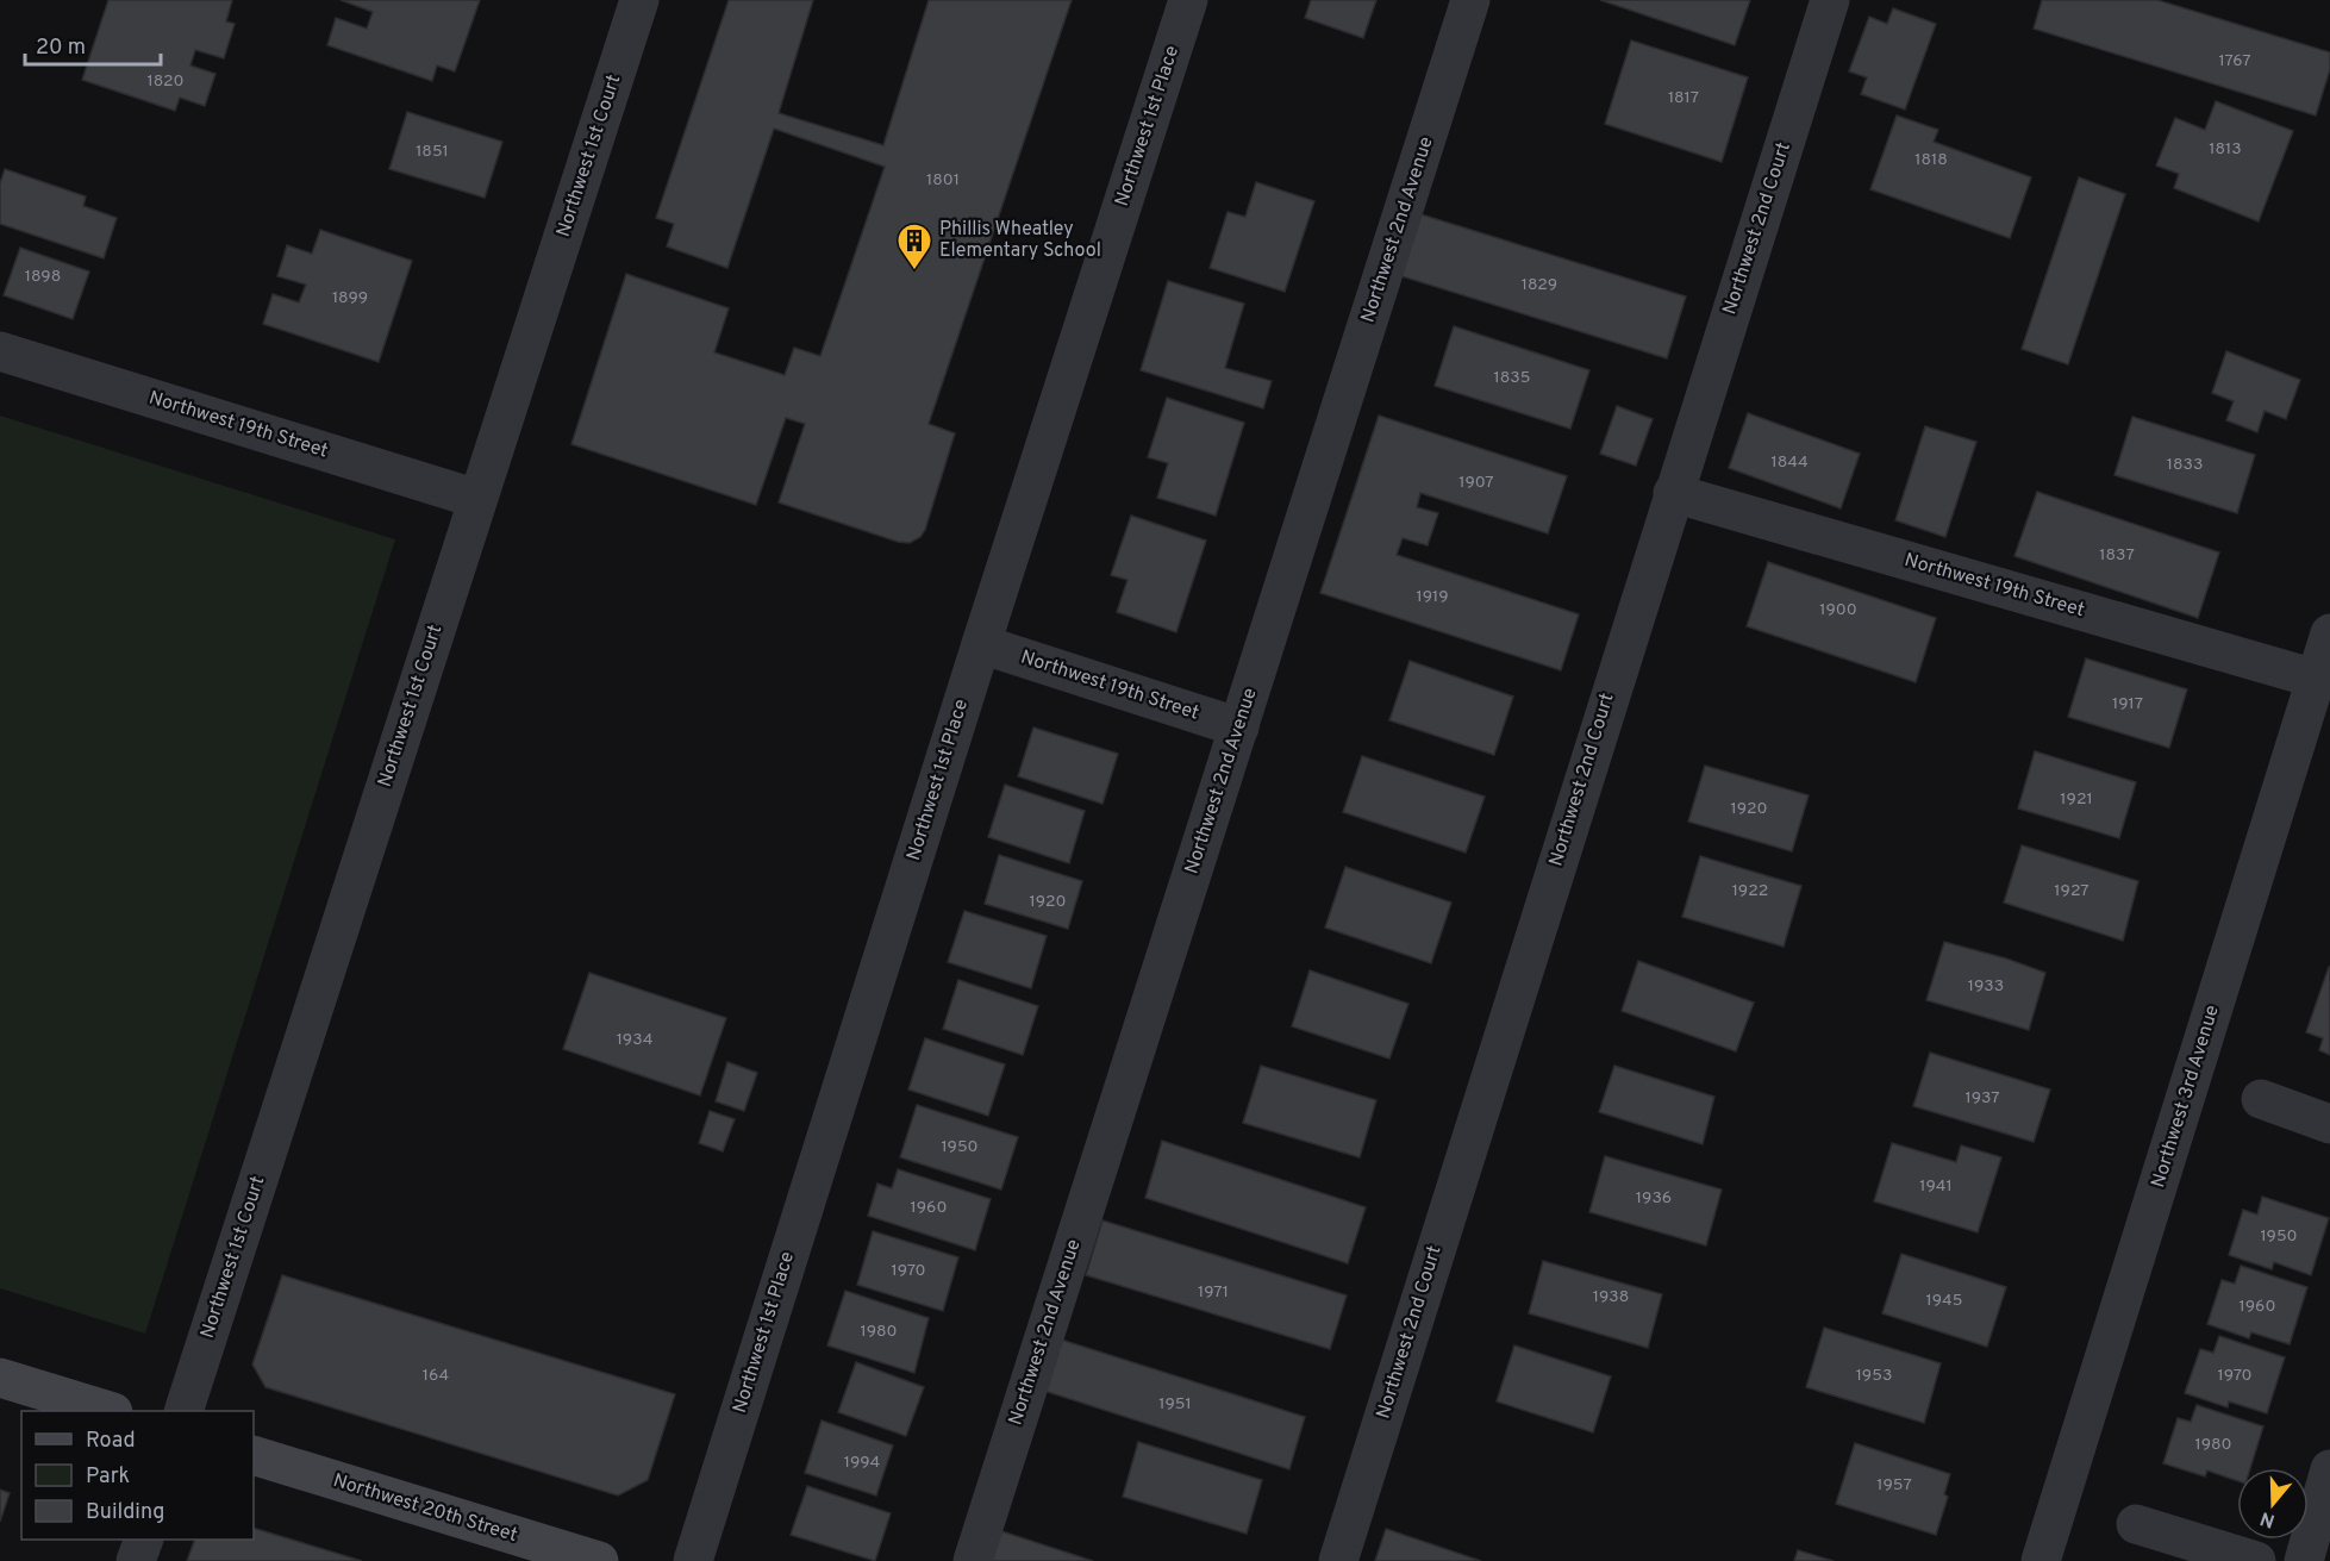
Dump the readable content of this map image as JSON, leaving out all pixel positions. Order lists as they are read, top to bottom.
{
  "streets": {
    "main road": ["Northwest 20th Street"],
    "street": [
      "Northwest 1st Place",
      "Northwest 1st Court",
      "Northwest 2nd Court",
      "Northwest 2nd Avenue",
      "Northwest 19th Street",
      "Northwest 3rd Avenue"
    ]
  },
  "crossings": [
    ["Northwest 1st Place", "Northwest 19th Street"],
    ["Northwest 1st Court", "Northwest 19th Street"],
    ["Northwest 2nd Court", "Northwest 19th Street"],
    ["Northwest 2nd Avenue", "Northwest 19th Street"],
    ["Northwest 19th Street", "Northwest 3rd Avenue"]
  ],
  "places": {
    "building": ["Phillis Wheatley Elementary School"]
  },
  "house_numbers": [
    "1767",
    "1820",
    "1817",
    "1813",
    "1851",
    "1818",
    "1801",
    "1898",
    "1829",
    "1899",
    "1835",
    "1844",
    "1833",
    "1907",
    "1837",
    "1919",
    "1900",
    "1917",
    "1921",
    "1920",
    "1922",
    "1927",
    "1920",
    "1933",
    "1934",
    "1937",
    "1950",
    "1941",
    "1936",
    "1960",
    "1950",
    "1970",
    "1971",
    "1938",
    "1945",
    "1960",
    "1980",
    "164",
    "1953",
    "1970",
    "1951",
    "1980",
    "1994",
    "1957"
  ],
  "legend": ["Road", "Park", "Building"],
  "scale_bar": "20 m",
  "north": "bottom"
}
